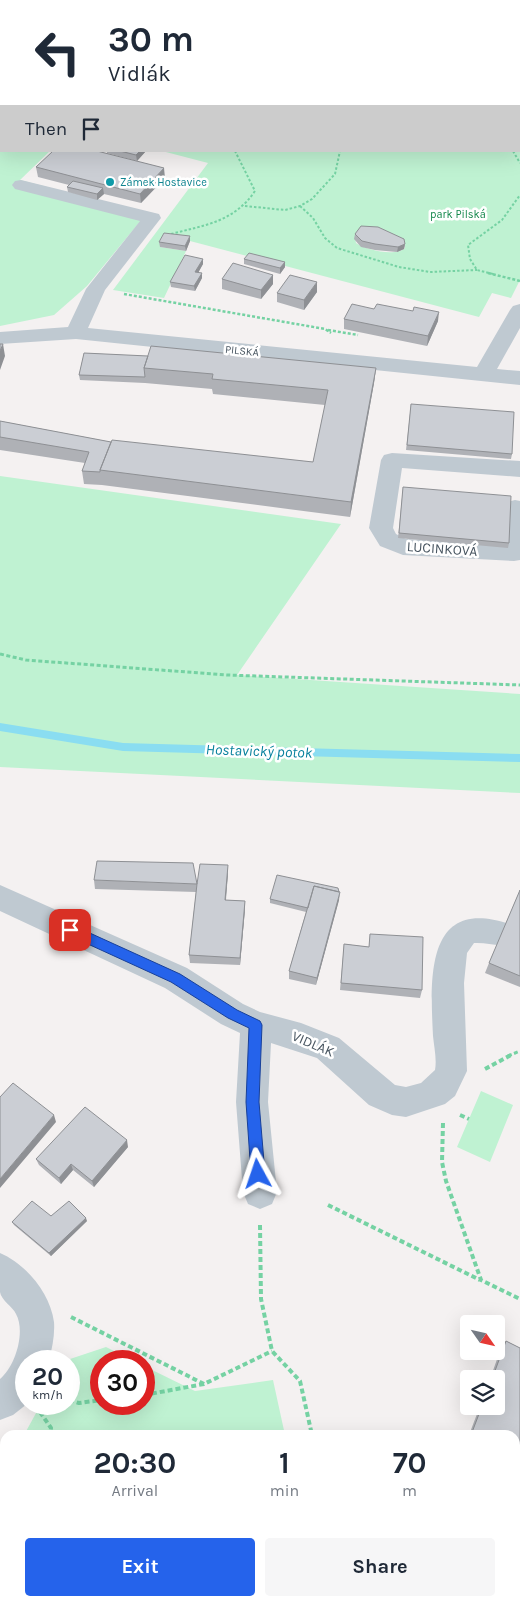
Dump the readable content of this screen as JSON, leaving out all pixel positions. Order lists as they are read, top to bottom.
{
  "streets": {
    "street": ["PILSKÁ", "LUCINKOVÁ", "VIDLÁK"]
  },
  "water": ["Hostavický potok"],
  "parks": ["park Pilská"],
  "places": ["Zámek Hostavice"],
  "north": "bottom right",
  "page": {
    "turn": ["30 m", "Vidlák"],
    "then": "Then",
    "speed": "20 km/h",
    "limit": "30",
    "eta": [
      "20:30",
      "Arrival",
      "1",
      "min",
      "70",
      "m"
    ],
    "buttons": ["Exit", "Share"]
  }
}
